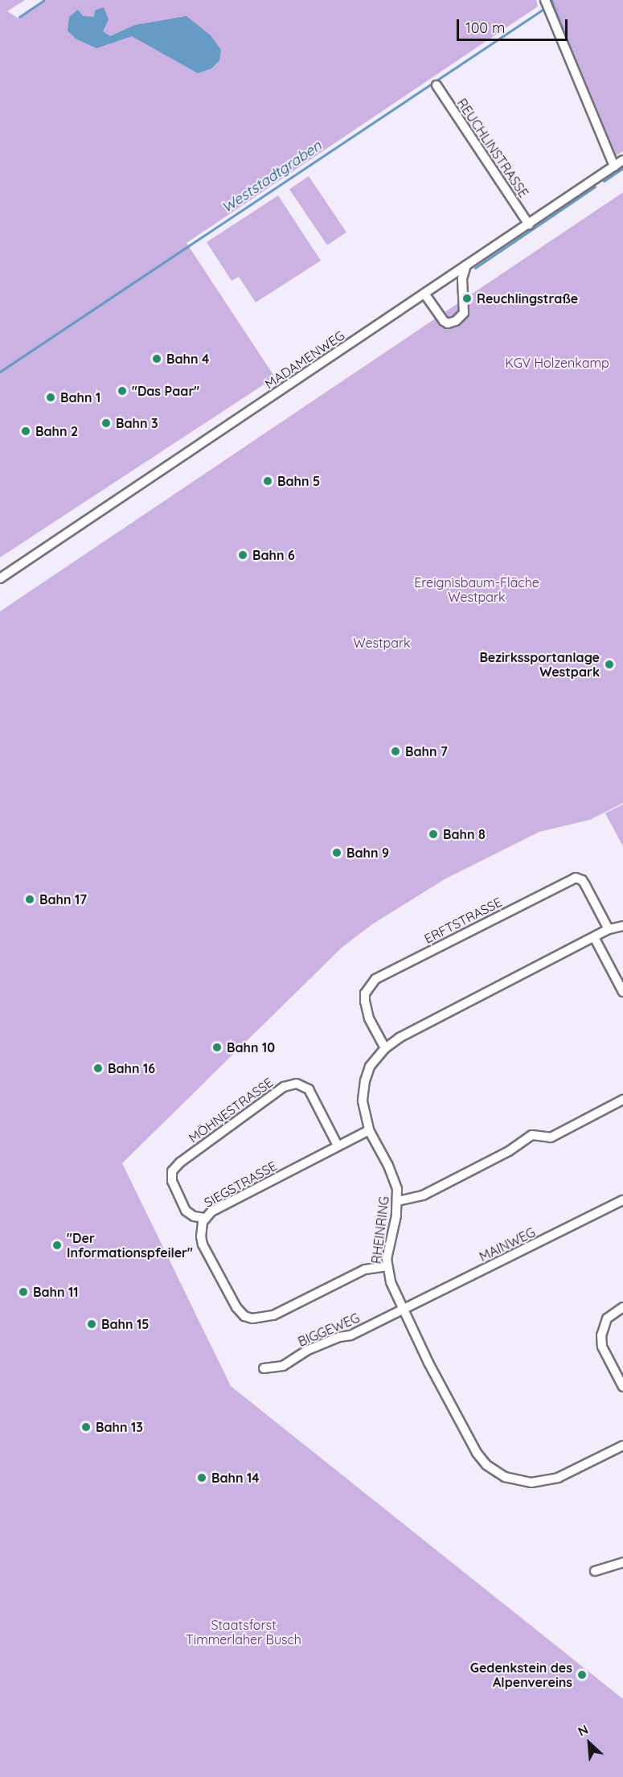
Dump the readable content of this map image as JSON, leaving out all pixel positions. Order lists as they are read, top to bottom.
{
  "streets": {
    "street": [
      "REUCHLINSTRASSE",
      "MADAMENWEG",
      "ERFTSTRASSE",
      "MÖHNESTRASSE",
      "SIEGSTRASSE",
      "RHEINRING",
      "MAINWEG",
      "BIGGEWEG"
    ]
  },
  "crossings": [
    ["REUCHLINSTRASSE", "MADAMENWEG"],
    ["ERFTSTRASSE", "RHEINRING"],
    ["MÖHNESTRASSE", "SIEGSTRASSE"],
    ["SIEGSTRASSE", "RHEINRING"],
    ["RHEINRING", "MAINWEG"],
    ["RHEINRING", "BIGGEWEG"],
    ["MAINWEG", "BIGGEWEG"]
  ],
  "water": ["Weststadtgraben"],
  "parks": [
    "KGV Holzenkamp",
    "Ereignisbaum-Fläche Westpark",
    "Westpark",
    "Staatsforst Timmerlaher Busch"
  ],
  "places": [
    "Reuchlingstraße",
    "Bahn 4",
    "\"Das Paar\"",
    "Bahn 1",
    "Bahn 3",
    "Bahn 2",
    "Bahn 5",
    "Bahn 6",
    "Bezirkssportanlage Westpark",
    "Bahn 7",
    "Bahn 8",
    "Bahn 9",
    "Bahn 17",
    "Bahn 10",
    "Bahn 16",
    "\"Der Informationspfeiler\"",
    "Bahn 11",
    "Bahn 15",
    "Bahn 13",
    "Bahn 14",
    "Gedenkstein des Alpenvereins"
  ],
  "scale_bar": "100 m",
  "north": "top left"
}
